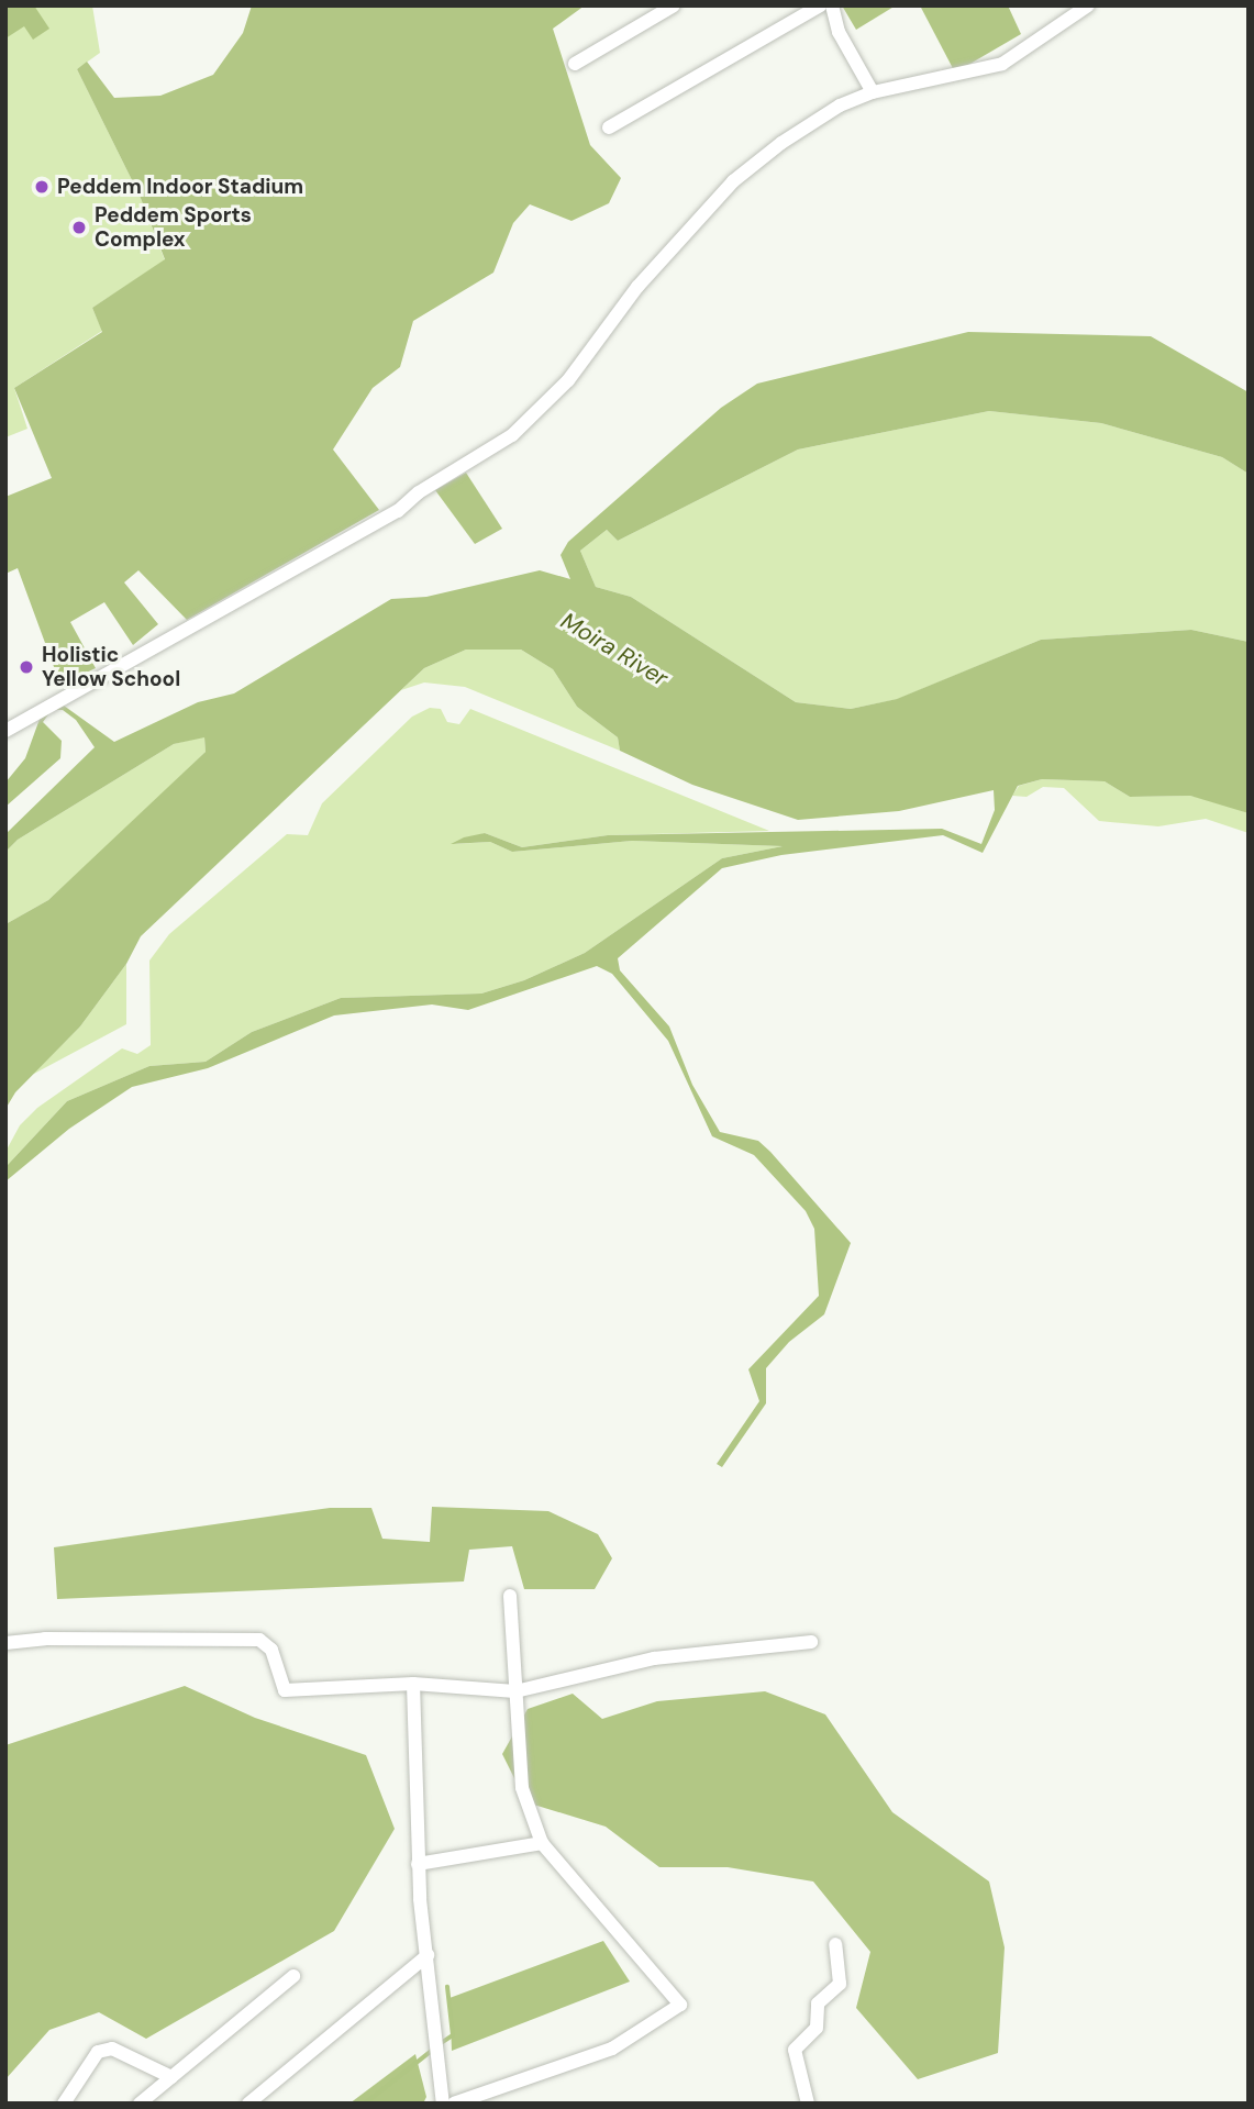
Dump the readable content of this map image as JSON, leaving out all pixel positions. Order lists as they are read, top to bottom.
{
  "water": ["Moira River"],
  "places": ["Peddem Indoor Stadium", "Peddem Sports Complex", "Holistic Yellow School"]
}
